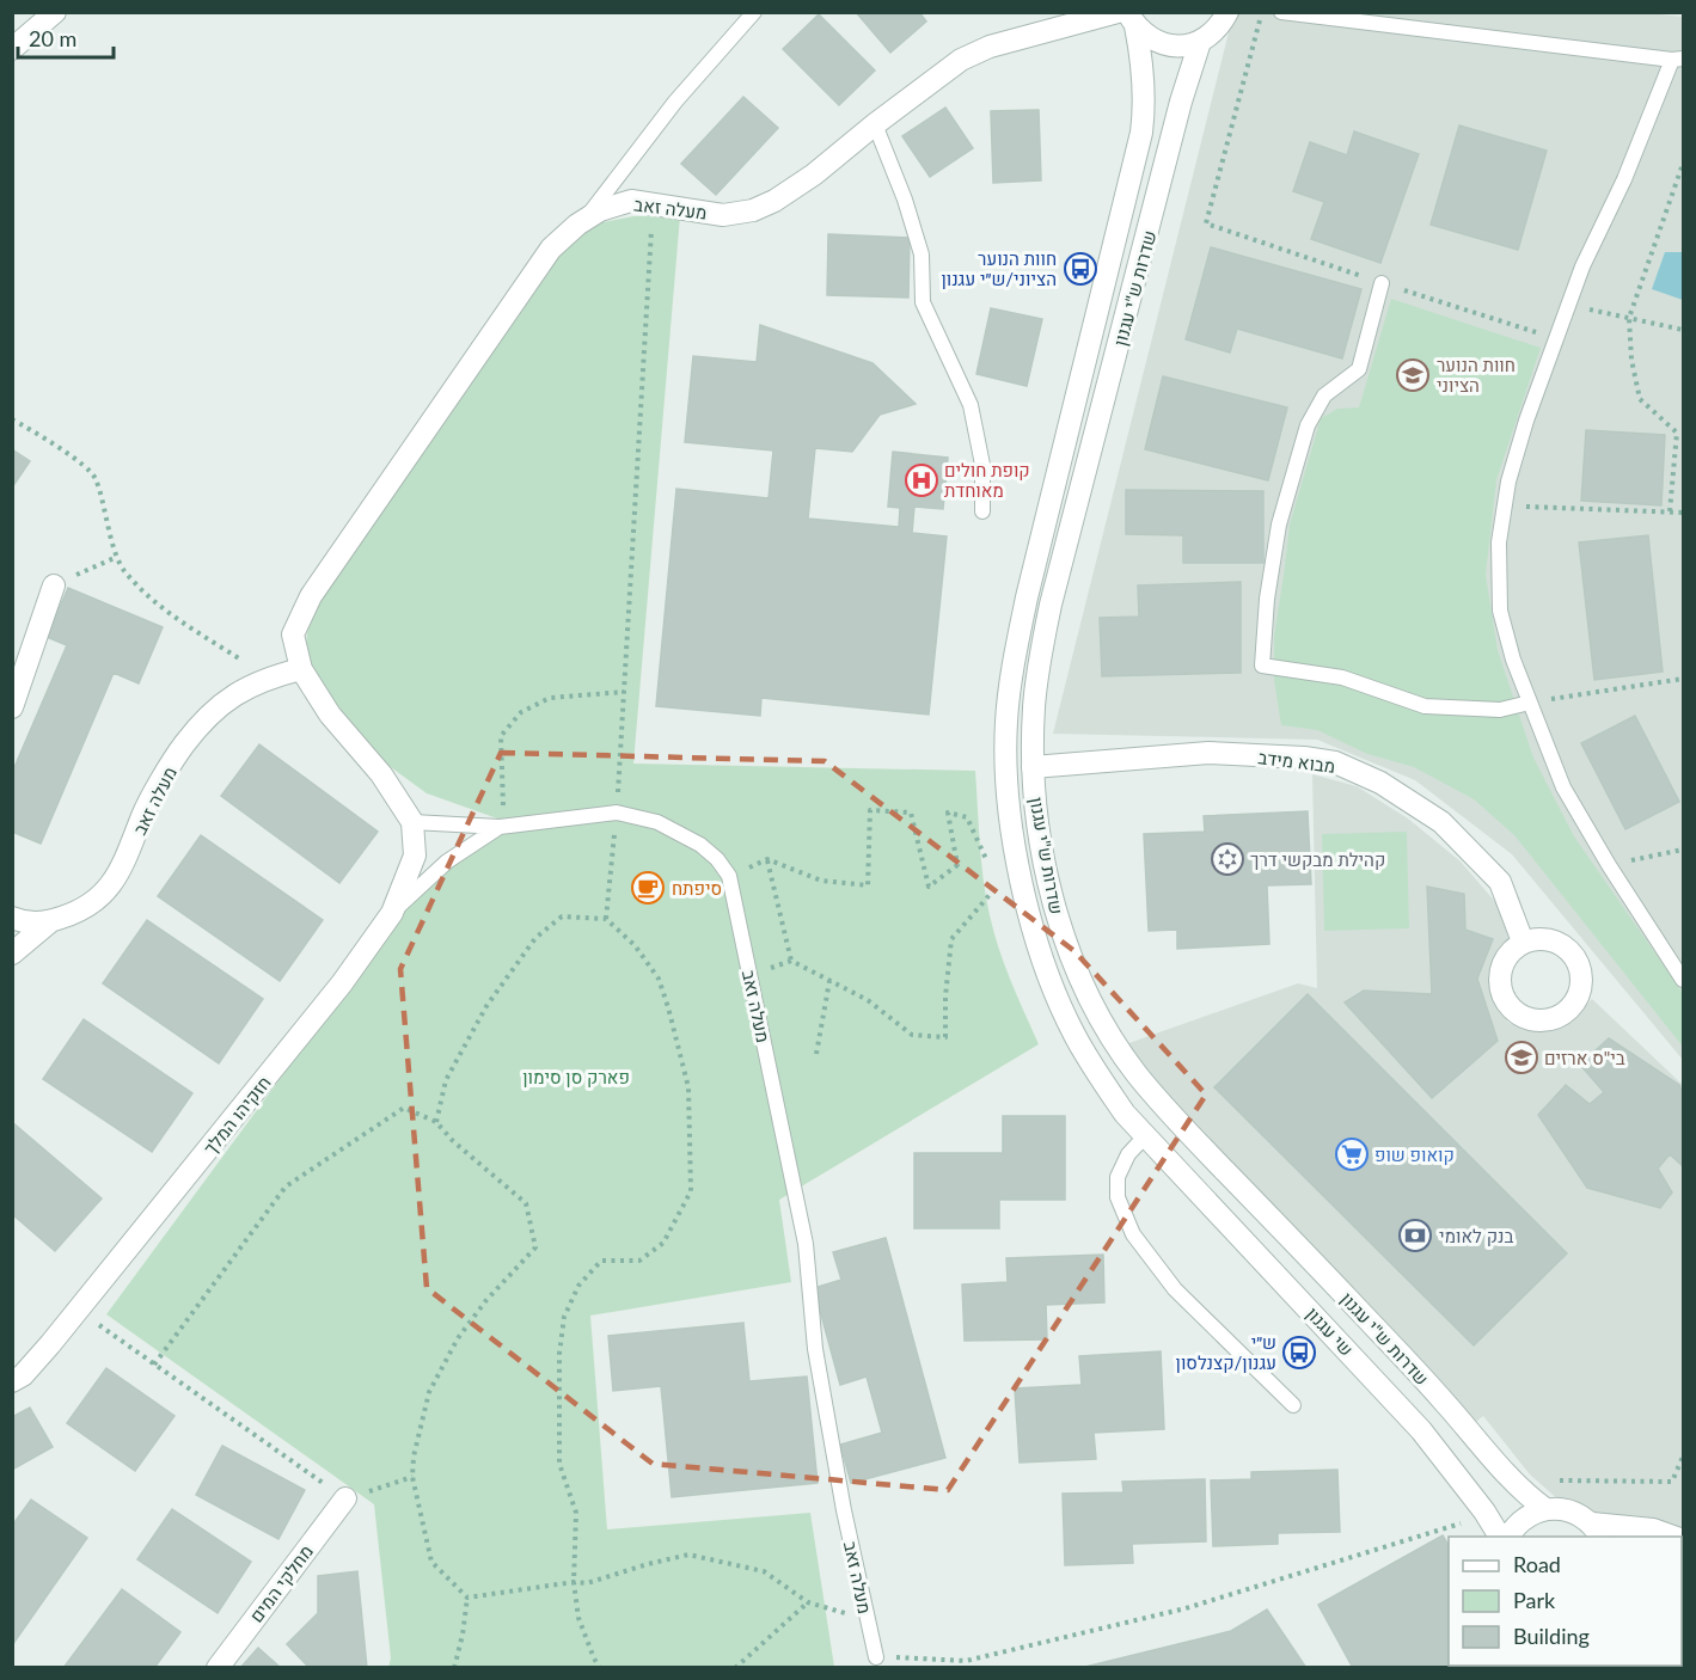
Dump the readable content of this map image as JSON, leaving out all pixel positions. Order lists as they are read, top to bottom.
{
  "streets": {
    "street": [
      "מעלה זאב",
      "שדרות ש\"י עגנון",
      "מבוא מידב",
      "חזקיהו המלך",
      "שי עגנון",
      "מחלקי המים"
    ]
  },
  "crossings": [
    ["מעלה זאב", "חזקיהו המלך"],
    ["שדרות ש\"י עגנון", "מבוא מידב"],
    ["שדרות ש\"י עגנון", "שי עגנון"]
  ],
  "parks": ["פארק סן סימון"],
  "places": {
    "bus stop": ["חוות הנוער הציוני/ש״י עגנון", "ש״י עגנון/קצנלסון"],
    "school or university": ["חוות הנוער הציוני", "בי\"ס ארזים"],
    "hospital": ["קופת חולים מאוחדת"],
    "synagogue": ["קהילת מבקשי דרך"],
    "cafe": ["סיפתח"],
    "supermarket": ["קואופ שופ"],
    "bank": ["בנק לאומי"]
  },
  "legend": ["Road", "Park", "Building"],
  "scale_bar": "20 m"
}
